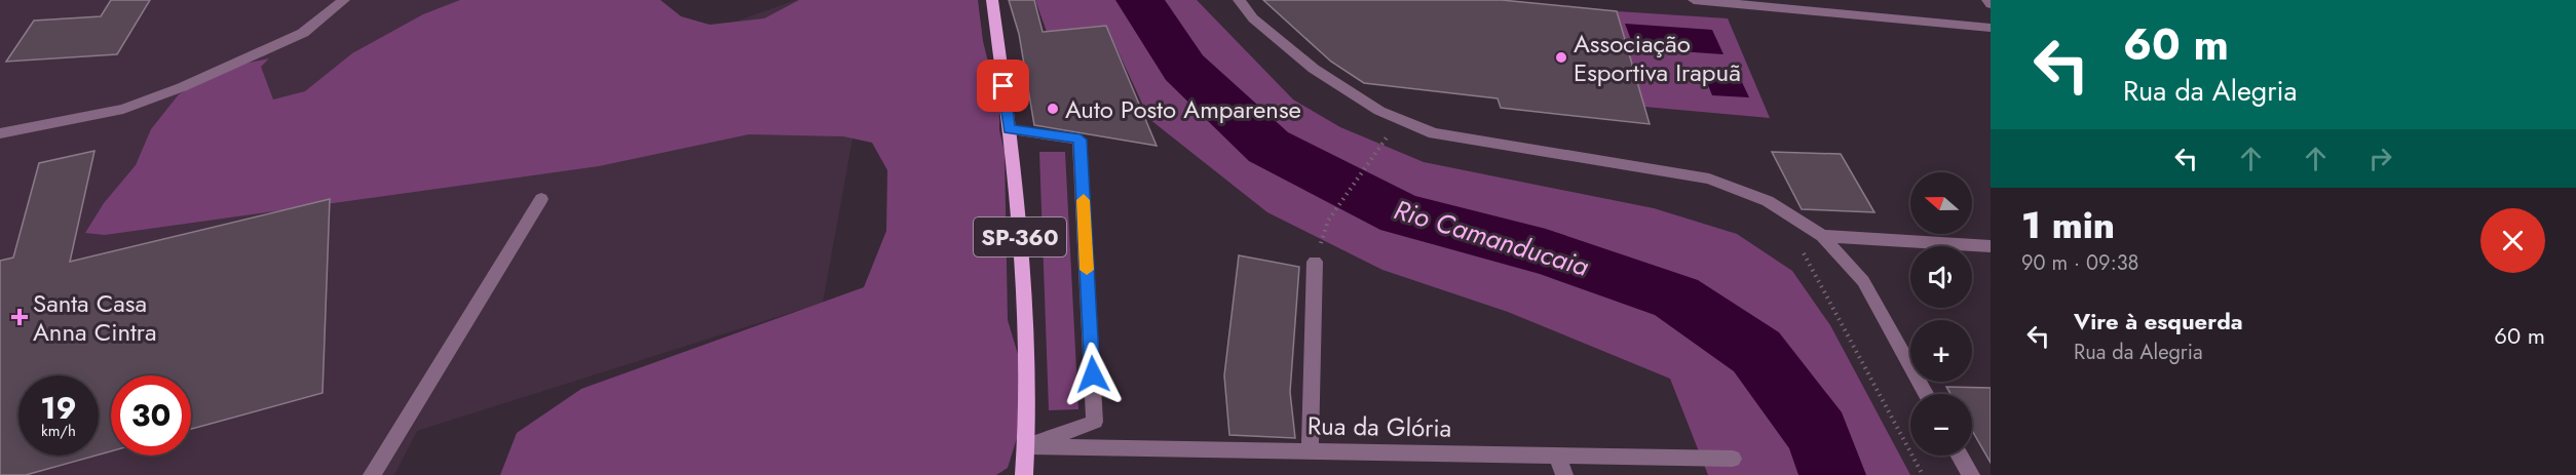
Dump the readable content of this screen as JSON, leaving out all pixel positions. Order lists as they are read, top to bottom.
{
  "streets": {
    "main road": ["SP-360"],
    "street": ["Rua da Glória"]
  },
  "crossings": [
    ["SP-360", "Rua da Glória"]
  ],
  "water": ["Rio Camanducaia"],
  "places": {
    "other": ["Associação Esportiva Irapuã", "Auto Posto Amparense"],
    "health": ["Santa Casa Anna Cintra"]
  },
  "north": "left",
  "page": {
    "turn": ["60 m", "Rua da Alegria"],
    "map_buttons": ["+", "−"],
    "heading": ["1 min", "90 m · 09:38"],
    "list": [
      {
        "name": "Vire à esquerda",
        "note": "Rua da Alegria",
        "value": "60 m"
      }
    ],
    "speed": "19 km/h",
    "limit": "30"
  }
}
